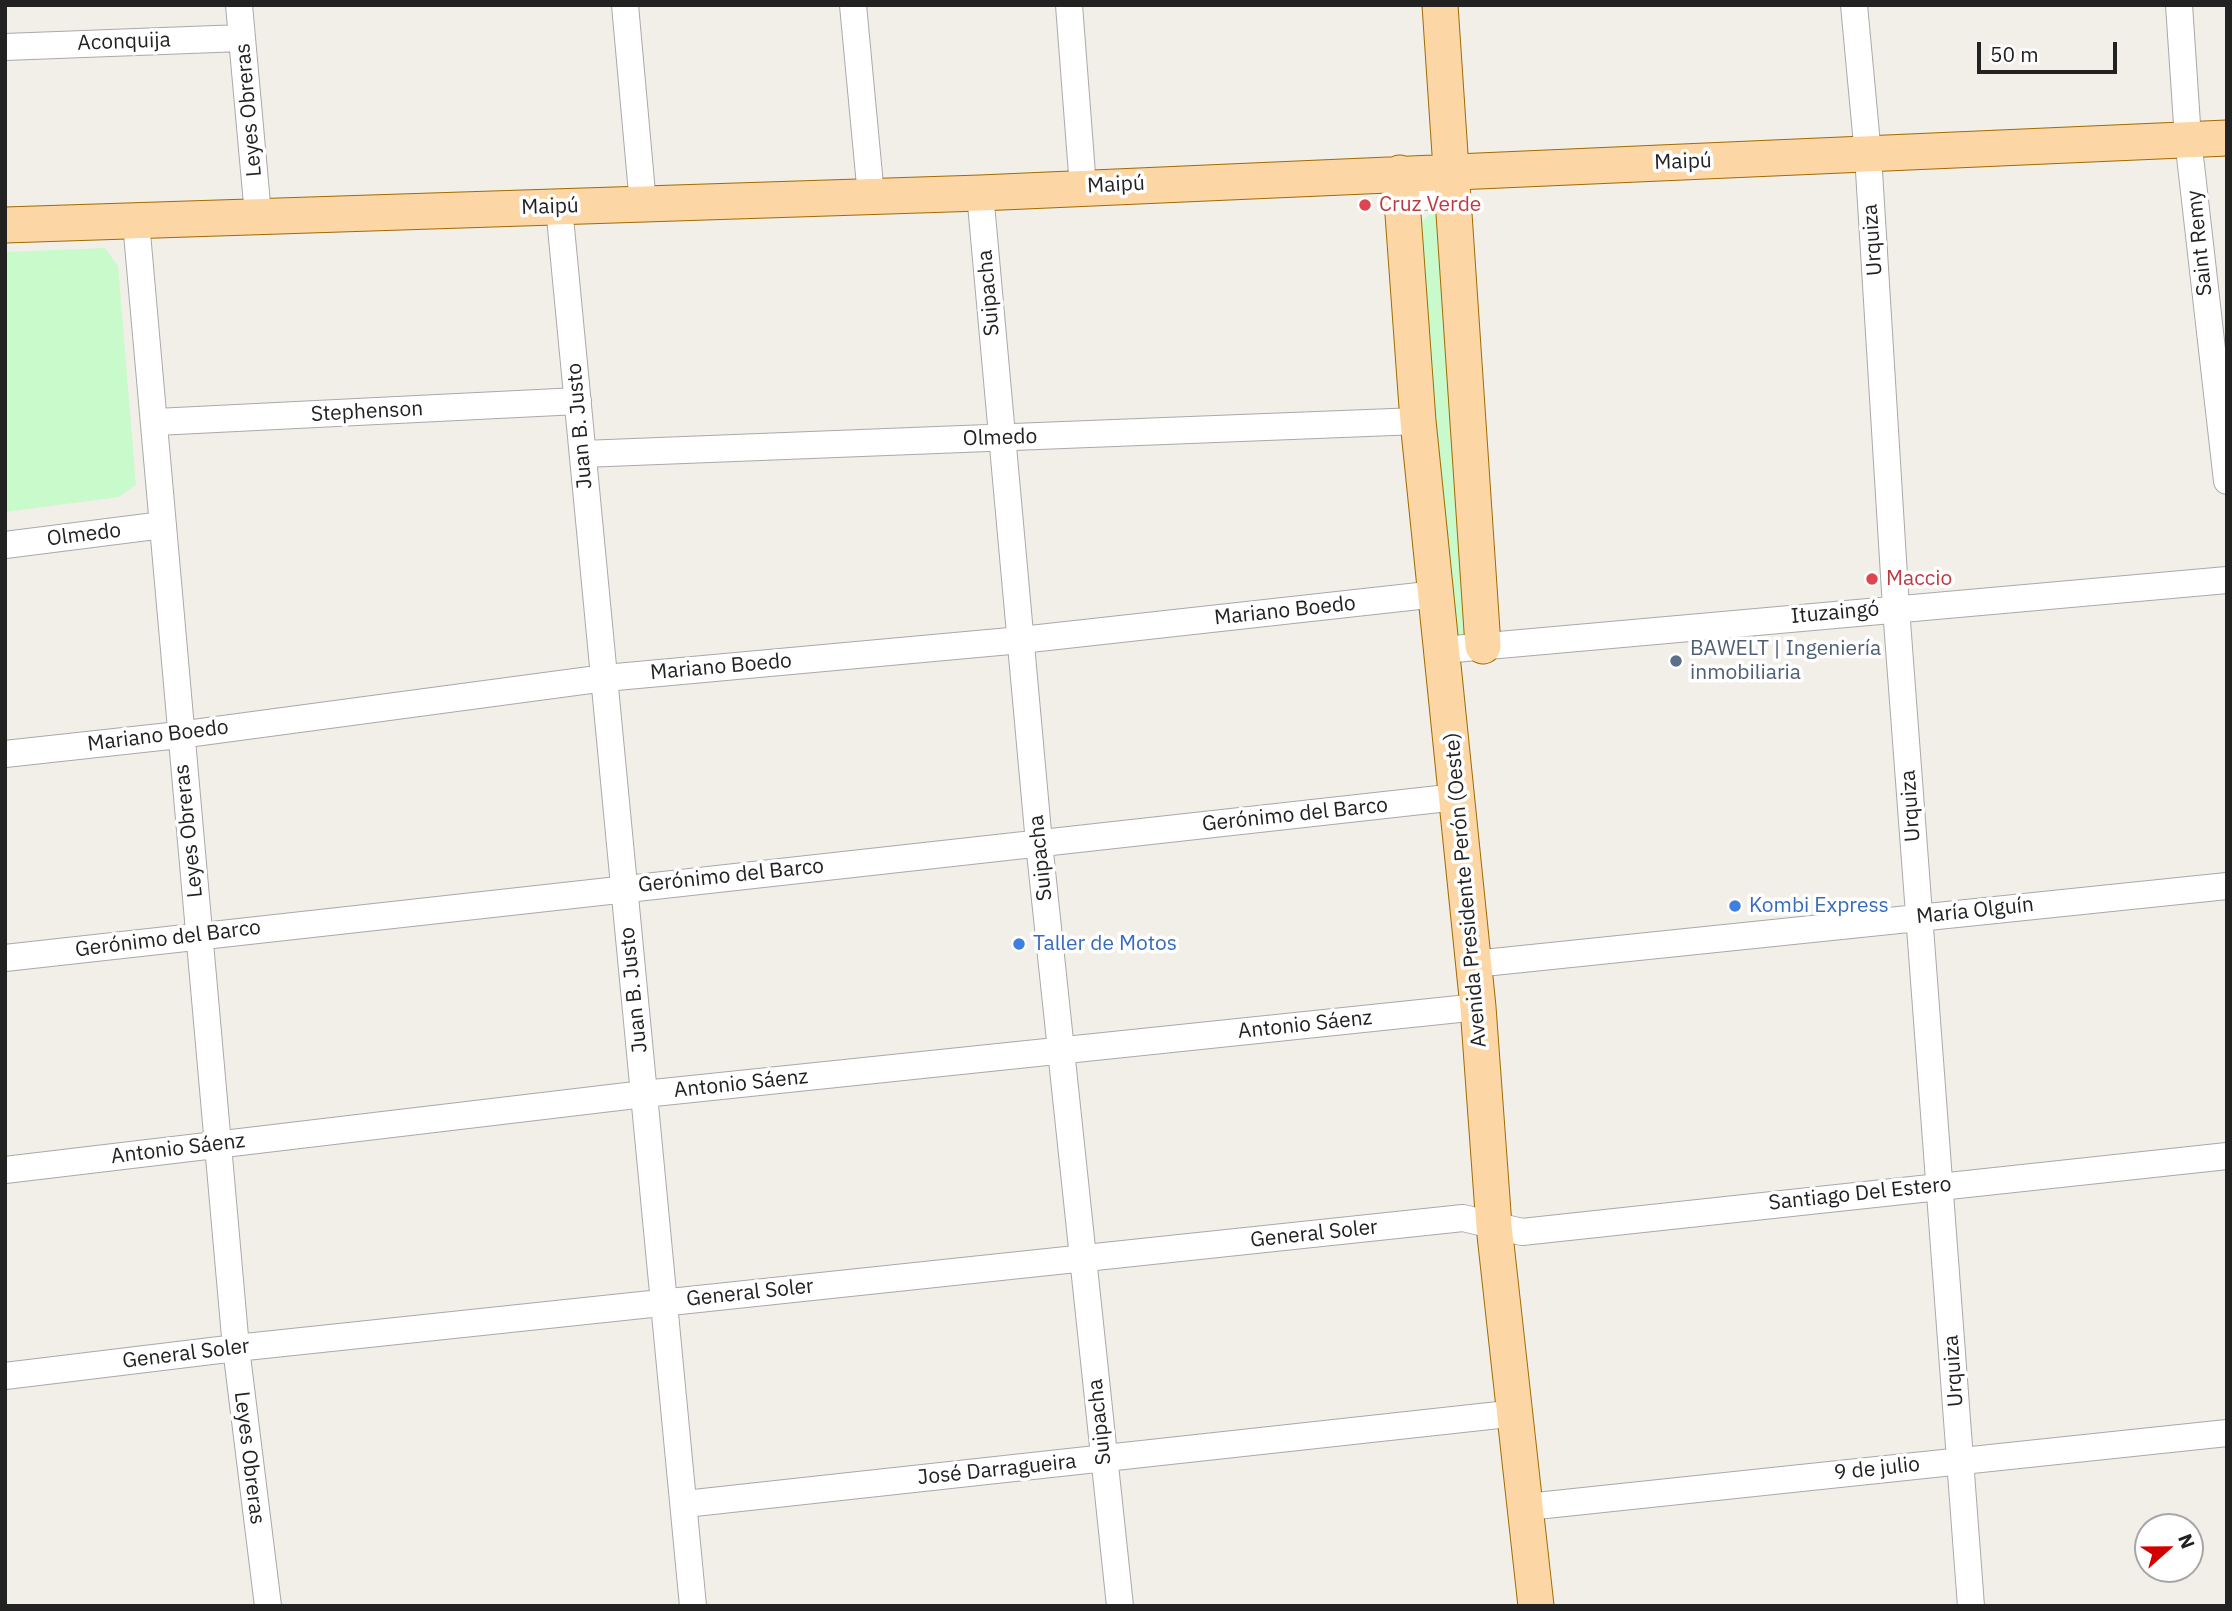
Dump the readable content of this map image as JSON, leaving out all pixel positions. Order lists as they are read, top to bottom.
{
  "streets": {
    "main road": ["Maipú", "Avenida Presidente Perón (Oeste)"],
    "street": [
      "Aconquija",
      "Leyes Obreras",
      "Urquiza",
      "Saint Remy",
      "Suipacha",
      "Stephenson",
      "Juan B. Justo",
      "Olmedo",
      "Mariano Boedo",
      "Ituzaingó",
      "Gerónimo del Barco",
      "María Olguín",
      "Antonio Sáenz",
      "Santiago Del Estero",
      "General Soler",
      "9 de julio",
      "José Darragueira"
    ]
  },
  "crossings": [
    ["Aconquija", "Leyes Obreras"],
    ["Leyes Obreras", "Maipú"],
    ["Leyes Obreras", "Stephenson"],
    ["Leyes Obreras", "Olmedo"],
    ["Leyes Obreras", "Mariano Boedo"],
    ["Leyes Obreras", "Gerónimo del Barco"],
    ["Leyes Obreras", "Antonio Sáenz"],
    ["Leyes Obreras", "General Soler"],
    ["Maipú", "Urquiza"],
    ["Maipú", "Saint Remy"],
    ["Maipú", "Suipacha"],
    ["Maipú", "Juan B. Justo"],
    ["Maipú", "Avenida Presidente Perón (Oeste)"],
    ["Urquiza", "Ituzaingó"],
    ["Urquiza", "María Olguín"],
    ["Urquiza", "Santiago Del Estero"],
    ["Urquiza", "9 de julio"],
    ["Suipacha", "Olmedo"],
    ["Suipacha", "Mariano Boedo"],
    ["Suipacha", "Gerónimo del Barco"],
    ["Suipacha", "Antonio Sáenz"],
    ["Suipacha", "General Soler"],
    ["Suipacha", "José Darragueira"],
    ["Stephenson", "Juan B. Justo"],
    ["Juan B. Justo", "Olmedo"],
    ["Juan B. Justo", "Mariano Boedo"],
    ["Juan B. Justo", "Gerónimo del Barco"],
    ["Juan B. Justo", "Antonio Sáenz"],
    ["Juan B. Justo", "General Soler"],
    ["Juan B. Justo", "José Darragueira"],
    ["Olmedo", "Avenida Presidente Perón (Oeste)"],
    ["Mariano Boedo", "Avenida Presidente Perón (Oeste)"],
    ["Ituzaingó", "Avenida Presidente Perón (Oeste)"],
    ["Gerónimo del Barco", "Avenida Presidente Perón (Oeste)"],
    ["Avenida Presidente Perón (Oeste)", "María Olguín"],
    ["Avenida Presidente Perón (Oeste)", "Antonio Sáenz"],
    ["Avenida Presidente Perón (Oeste)", "Santiago Del Estero"],
    ["Avenida Presidente Perón (Oeste)", "General Soler"],
    ["Avenida Presidente Perón (Oeste)", "9 de julio"],
    ["Avenida Presidente Perón (Oeste)", "José Darragueira"],
    ["Santiago Del Estero", "General Soler"]
  ],
  "places": [
    "Cruz Verde",
    "Maccio",
    "BAWELT | Ingeniería inmobiliaria",
    "Kombi Express",
    "Taller de Motos"
  ],
  "scale_bar": "50 m",
  "north": "right"
}
